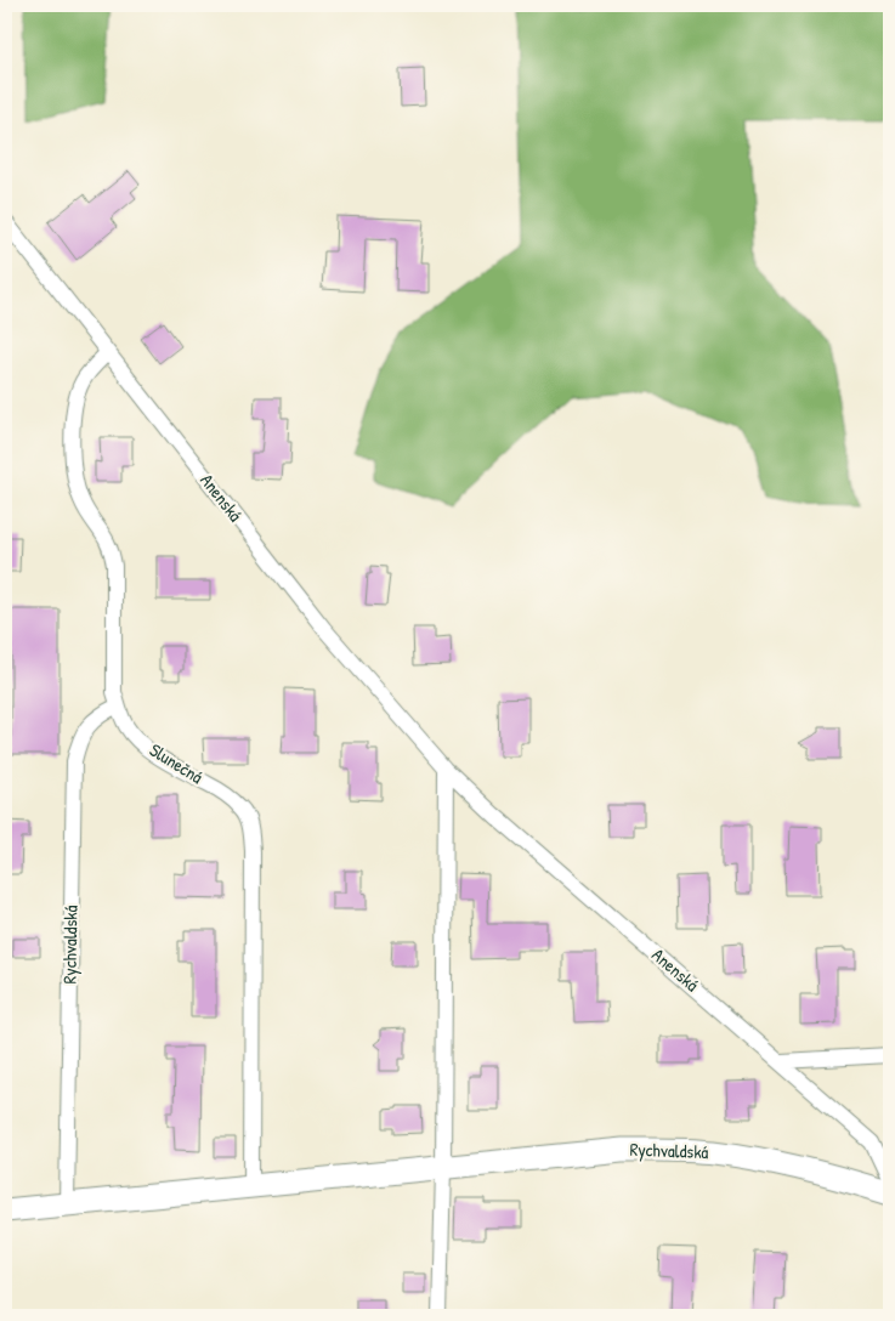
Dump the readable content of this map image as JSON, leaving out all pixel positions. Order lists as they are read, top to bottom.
{
  "streets": {
    "street": ["Anenská", "Slunečná", "Rychvaldská"]
  },
  "crossings": [
    ["Anenská", "Slunečná"],
    ["Slunečná", "Rychvaldská"]
  ]
}
